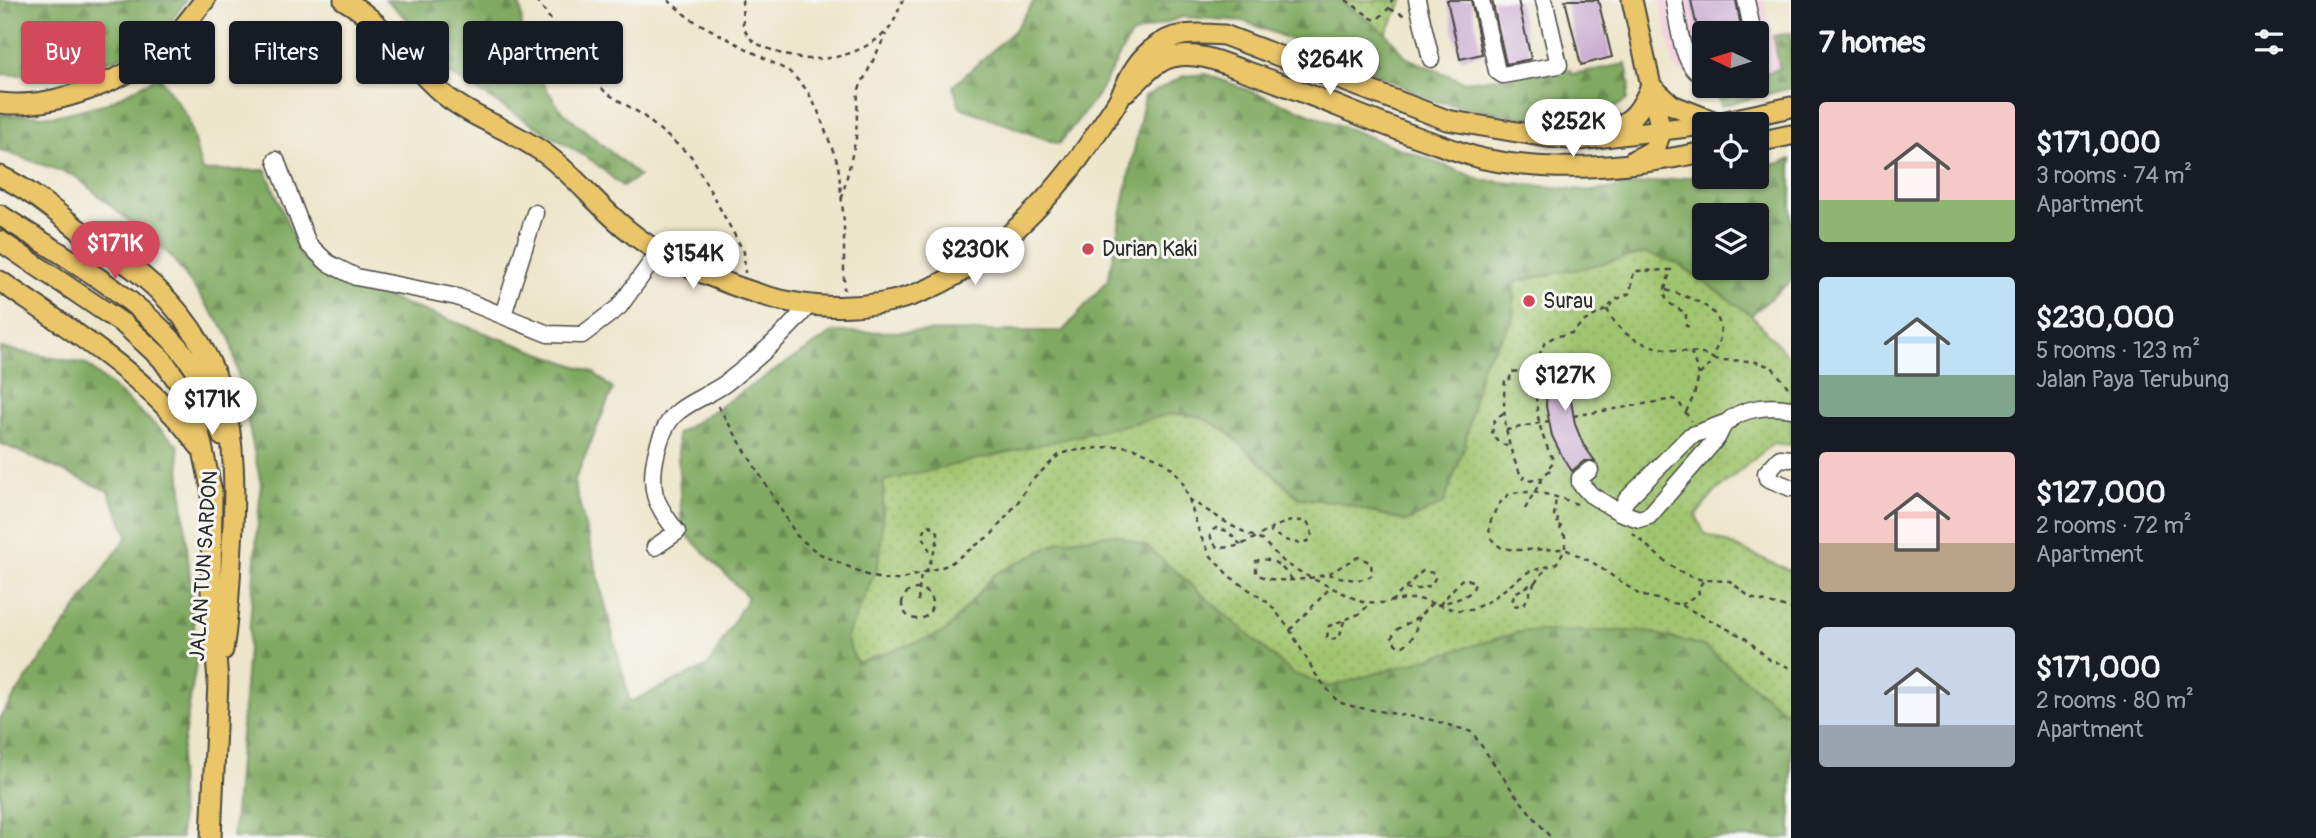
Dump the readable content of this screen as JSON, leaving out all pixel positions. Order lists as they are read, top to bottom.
{
  "streets": {
    "main road": ["JALAN TUN SARDON"]
  },
  "places": ["Durian Kaki", "Surau"],
  "north": "left",
  "page": {
    "heading": "7 homes",
    "chip": [
      "Buy",
      "Rent",
      "Filters",
      "New",
      "Apartment"
    ],
    "price": [
      "$264K",
      "$252K",
      "$171K",
      "$230K",
      "$154K",
      "$127K",
      "$171K"
    ],
    "list": [
      {
        "name": "$171,000",
        "note": "3 rooms · 74 m² · Apartment"
      },
      {
        "name": "$230,000",
        "note": "5 rooms · 123 m² · Jalan Paya Terubung"
      },
      {
        "name": "$127,000",
        "note": "2 rooms · 72 m² · Apartment"
      },
      {
        "name": "$171,000",
        "note": "2 rooms · 80 m² · Apartment"
      }
    ]
  }
}
